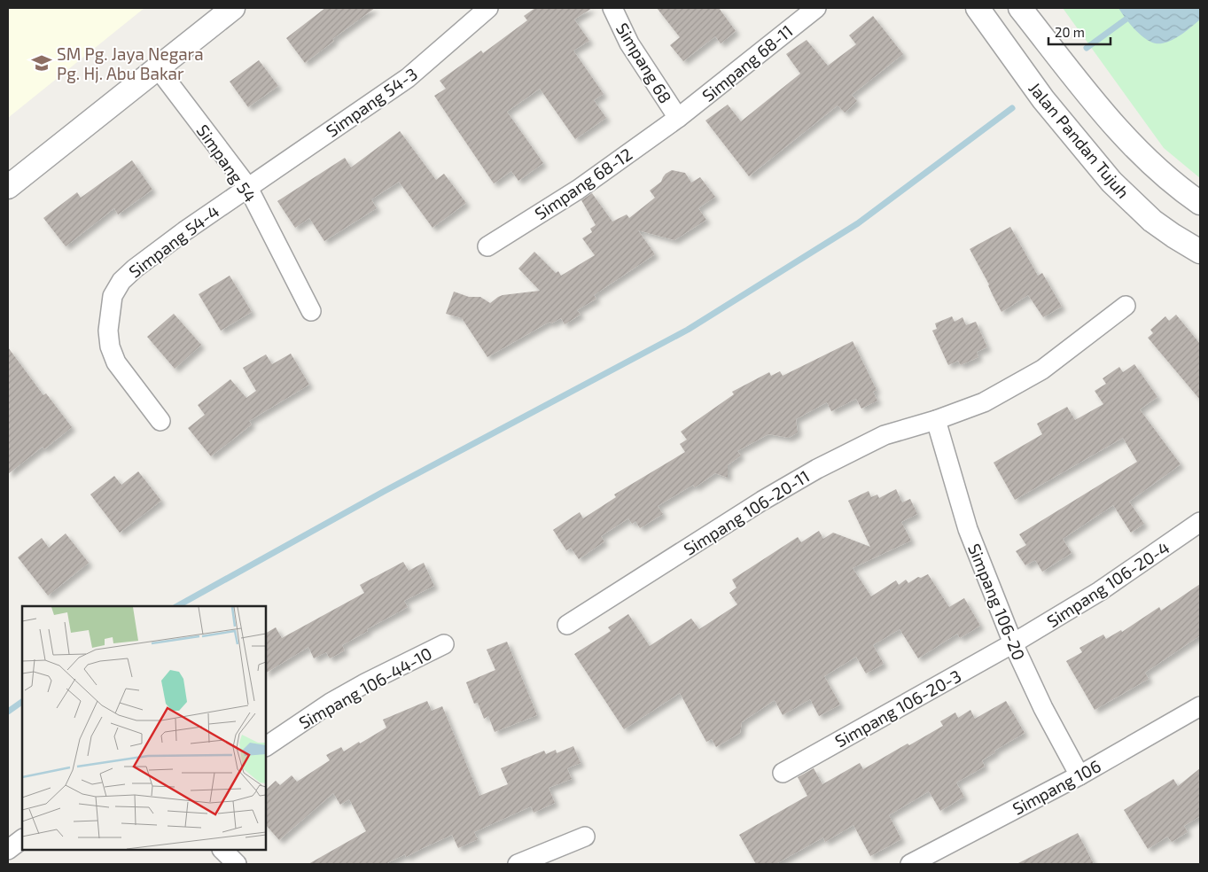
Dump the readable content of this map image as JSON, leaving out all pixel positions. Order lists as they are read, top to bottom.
{
  "streets": {
    "street": [
      "Simpang 68",
      "Simpang 68-11",
      "Simpang 54-3",
      "Jalan Pandan Tujuh",
      "Simpang 54",
      "Simpang 68-12",
      "Simpang 54-4",
      "Simpang 106-20-11",
      "Simpang 106-20-4",
      "Simpang 106-20",
      "Simpang 106-44-10",
      "Simpang 106-20-3",
      "Simpang 106"
    ]
  },
  "crossings": [
    ["Simpang 68", "Simpang 68-11"],
    ["Simpang 68", "Simpang 68-12"],
    ["Simpang 68-11", "Simpang 68-12"],
    ["Simpang 54-3", "Simpang 54"],
    ["Simpang 54-3", "Simpang 54-4"],
    ["Simpang 54", "Simpang 54-4"],
    ["Simpang 106-20-11", "Simpang 106-20"],
    ["Simpang 106-20-4", "Simpang 106-20"],
    ["Simpang 106-20-4", "Simpang 106-20-3"],
    ["Simpang 106-20", "Simpang 106-20-3"],
    ["Simpang 106-20", "Simpang 106"]
  ],
  "places": {
    "school or university": ["SM Pg. Jaya Negara Pg. Hj. Abu Bakar"]
  },
  "scale_bar": "20 m"
}
